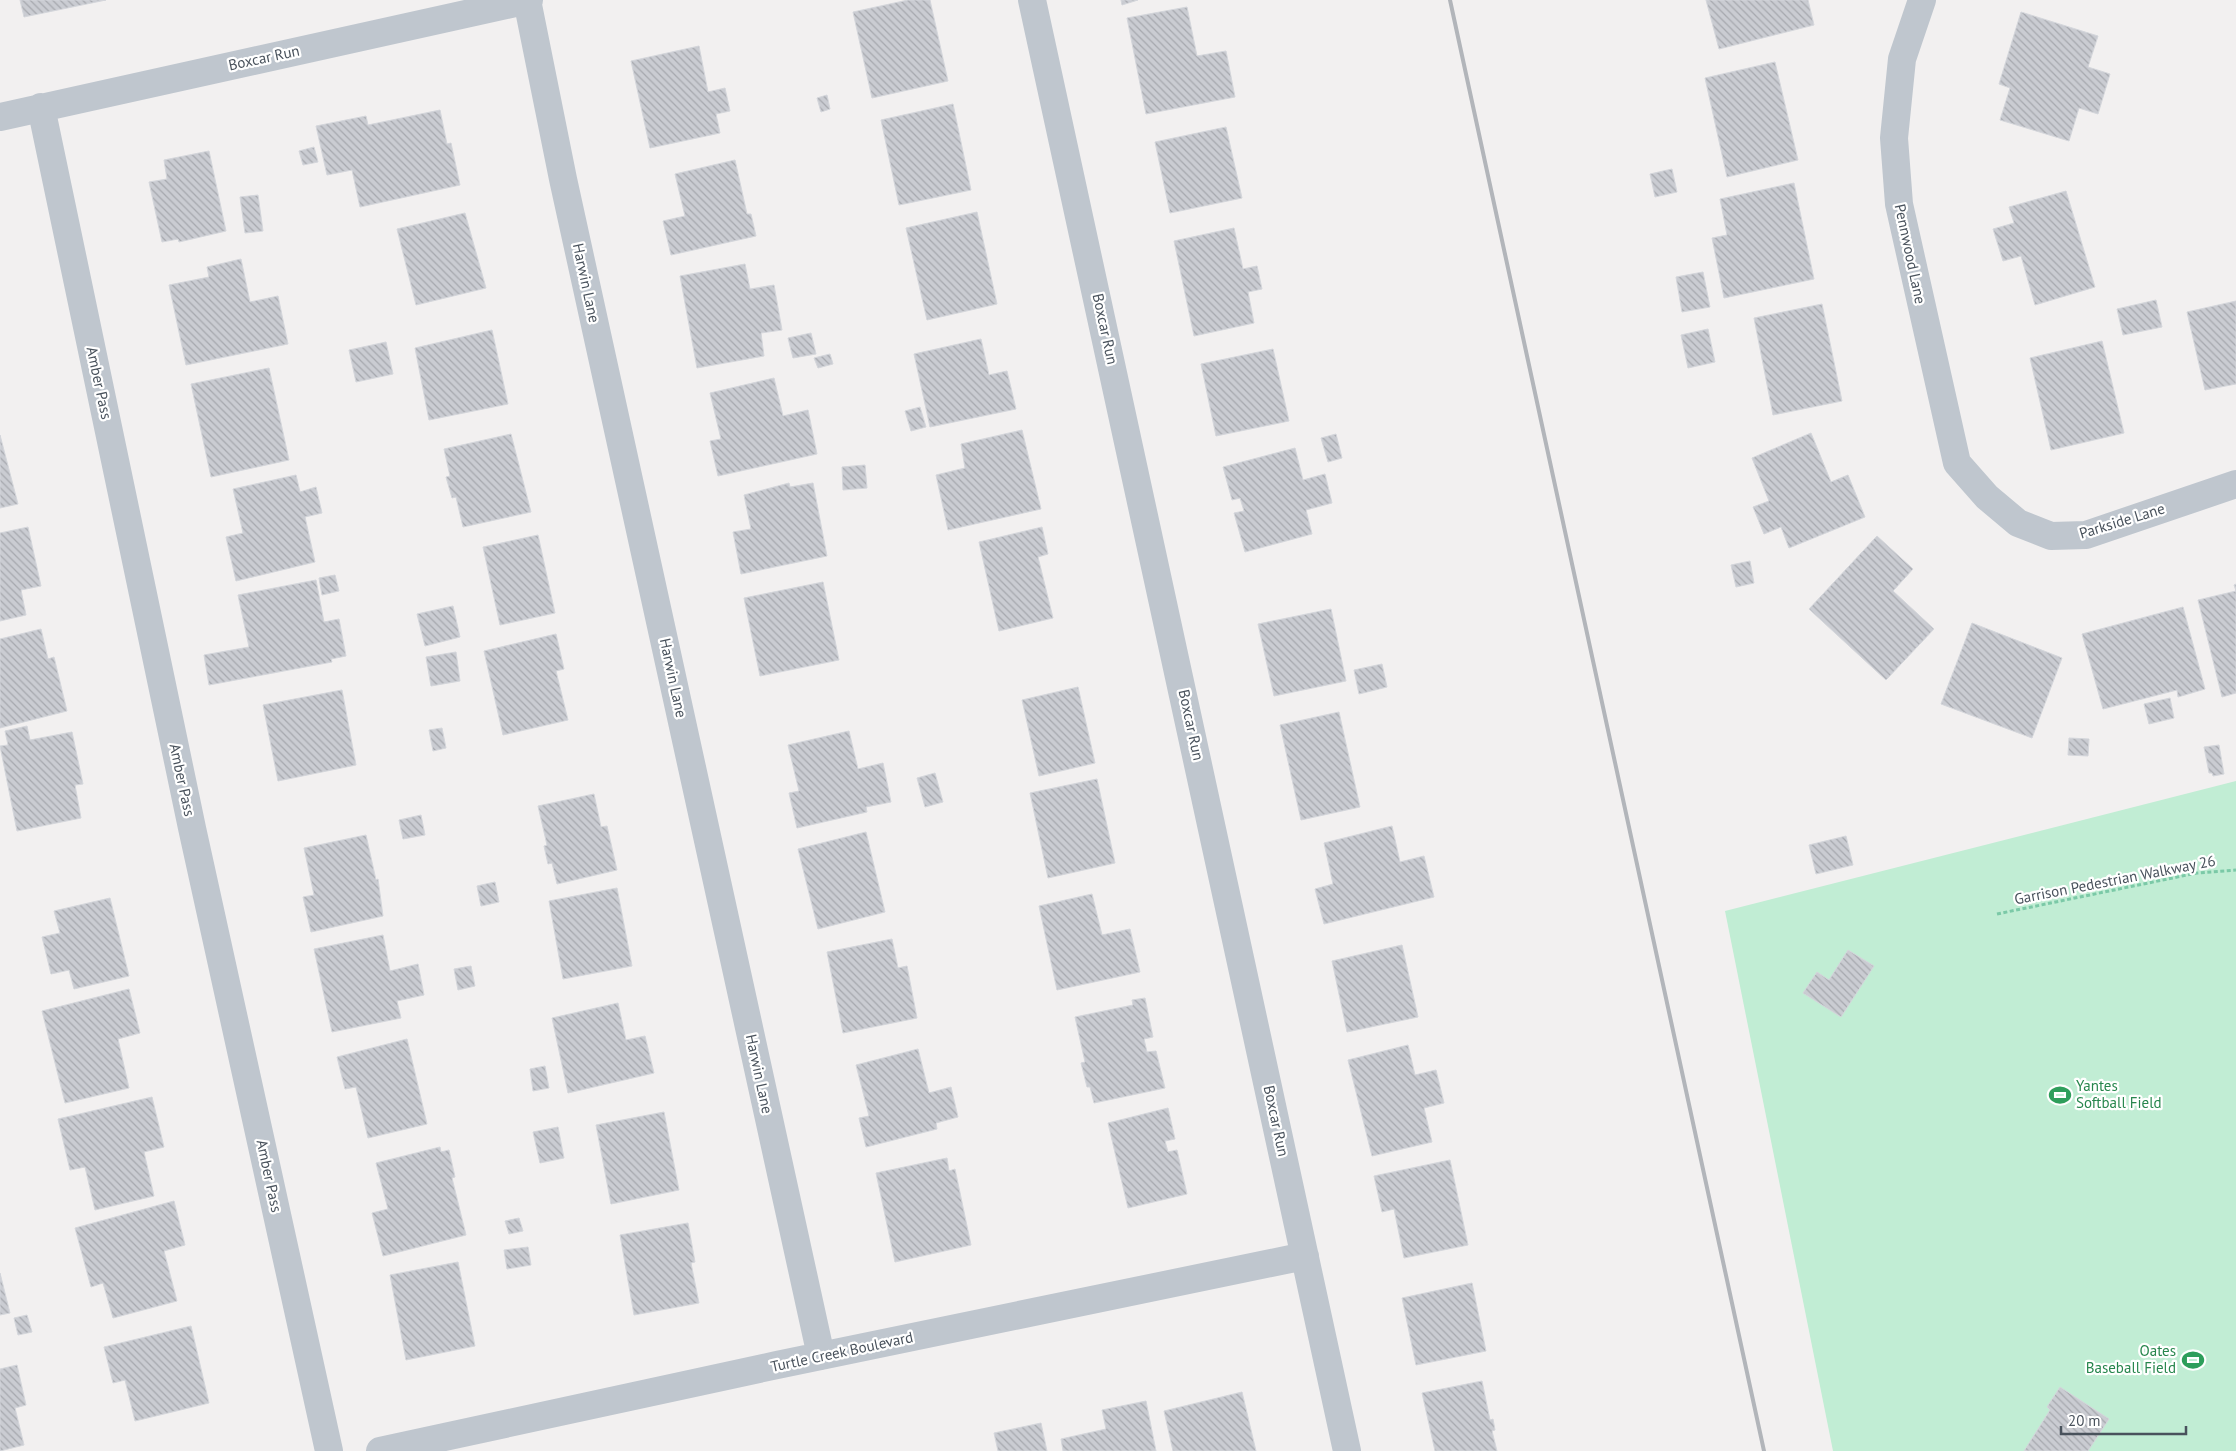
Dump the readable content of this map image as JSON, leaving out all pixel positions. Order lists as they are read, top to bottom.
{
  "streets": {
    "street": [
      "Boxcar Run",
      "Pennwood Lane",
      "Harwin Lane",
      "Amber Pass",
      "Parkside Lane",
      "Turtle Creek Boulevard"
    ],
    "path": ["Garrison Pedestrian Walkway 26"]
  },
  "crossings": [
    ["Boxcar Run", "Harwin Lane"],
    ["Boxcar Run", "Amber Pass"],
    ["Boxcar Run", "Turtle Creek Boulevard"],
    ["Pennwood Lane", "Parkside Lane"],
    ["Harwin Lane", "Turtle Creek Boulevard"]
  ],
  "places": {
    "sports": ["Yantes Softball Field", "Oates Baseball Field"]
  },
  "scale_bar": "20 m"
}
